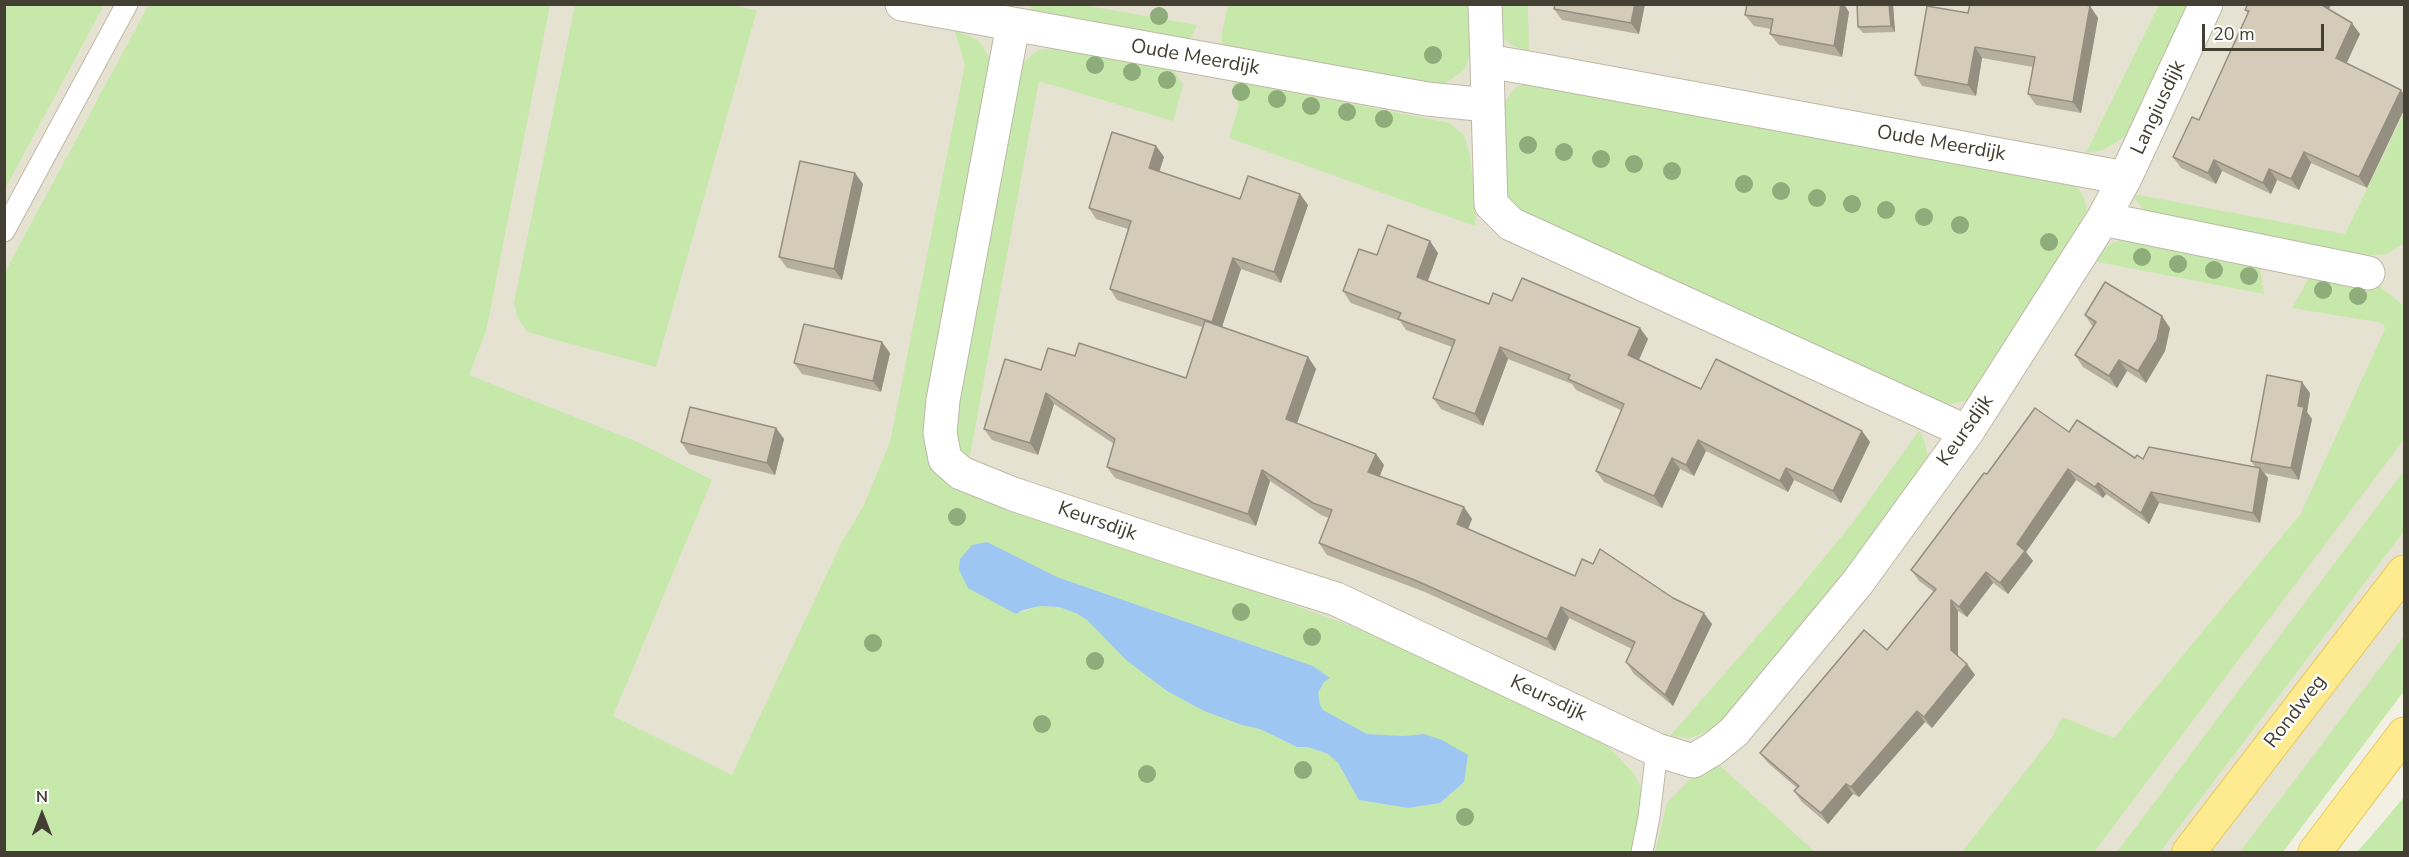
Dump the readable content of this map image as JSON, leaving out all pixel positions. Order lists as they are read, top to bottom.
{
  "streets": {
    "main road": ["Rondweg"],
    "street": ["Oude Meerdijk", "Langiusdijk", "Keursdijk"]
  },
  "crossings": [
    ["Oude Meerdijk", "Langiusdijk"],
    ["Oude Meerdijk", "Keursdijk"]
  ],
  "scale_bar": "20 m",
  "north": "top"
}
